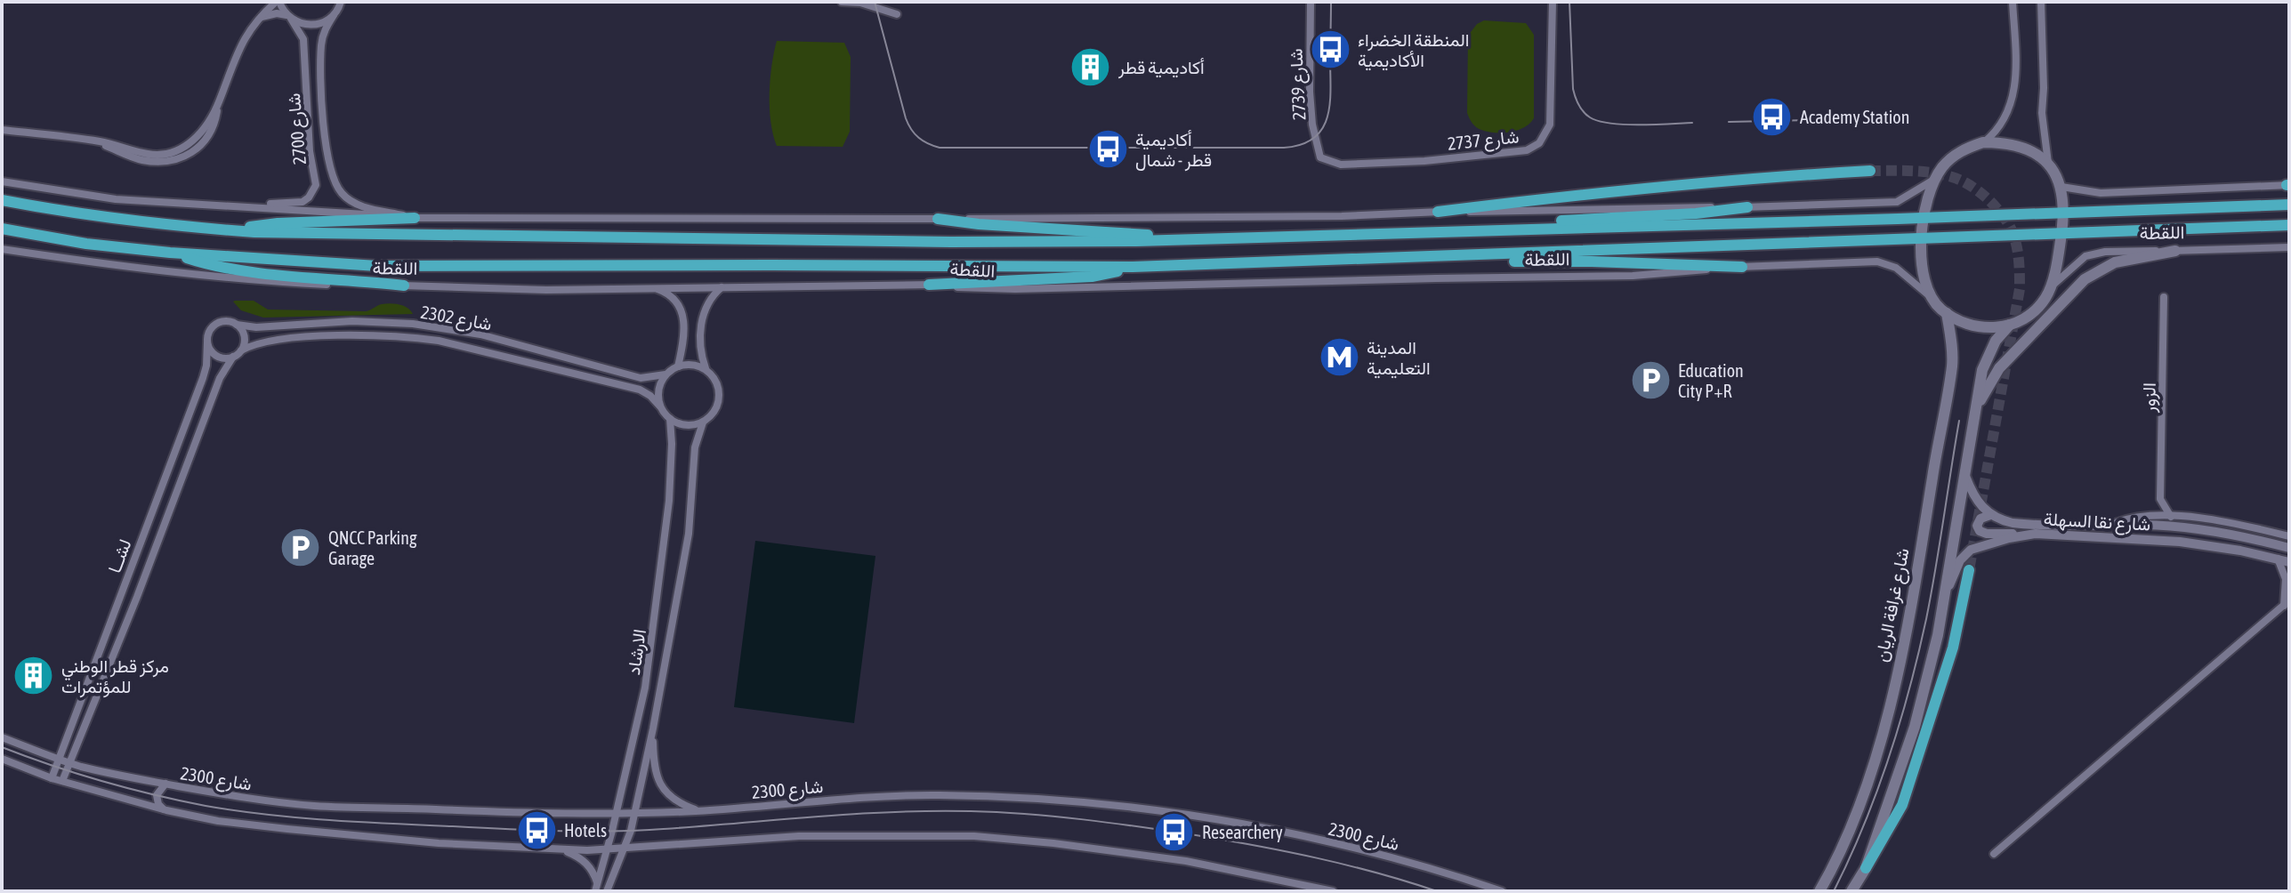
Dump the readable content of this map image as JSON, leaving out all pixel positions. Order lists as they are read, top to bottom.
{
  "streets": {
    "main road": ["اللقطة", "شارع غرافة الريان"],
    "street": [
      "شارع 2739",
      "شارع 2700",
      "شارع 2737",
      "شارع 2302",
      "الزور",
      "شارع نقا السهلة",
      "لشــا",
      "الارشاد",
      "شارع 2300"
    ]
  },
  "crossings": [
    ["شارع 2739", "شارع 2737"],
    ["اللقطة", "شارع غرافة الريان"],
    ["شارع 2302", "لشــا"],
    ["شارع 2302", "الارشاد"],
    ["لشــا", "شارع 2300"],
    ["الارشاد", "شارع 2300"]
  ],
  "places": {
    "bus stop": [
      "المنطقة الخضراء الأكاديمية",
      "Academy Station",
      "أكاديمية قطر - شمال",
      "Hotels",
      "Researchery"
    ],
    "building": ["أكاديمية قطر", "مركز قطر الوطني للمؤتمرات"],
    "metro station": ["المدينة التعليمية"],
    "parking": ["Education City P+R", "QNCC Parking Garage"]
  }
}
